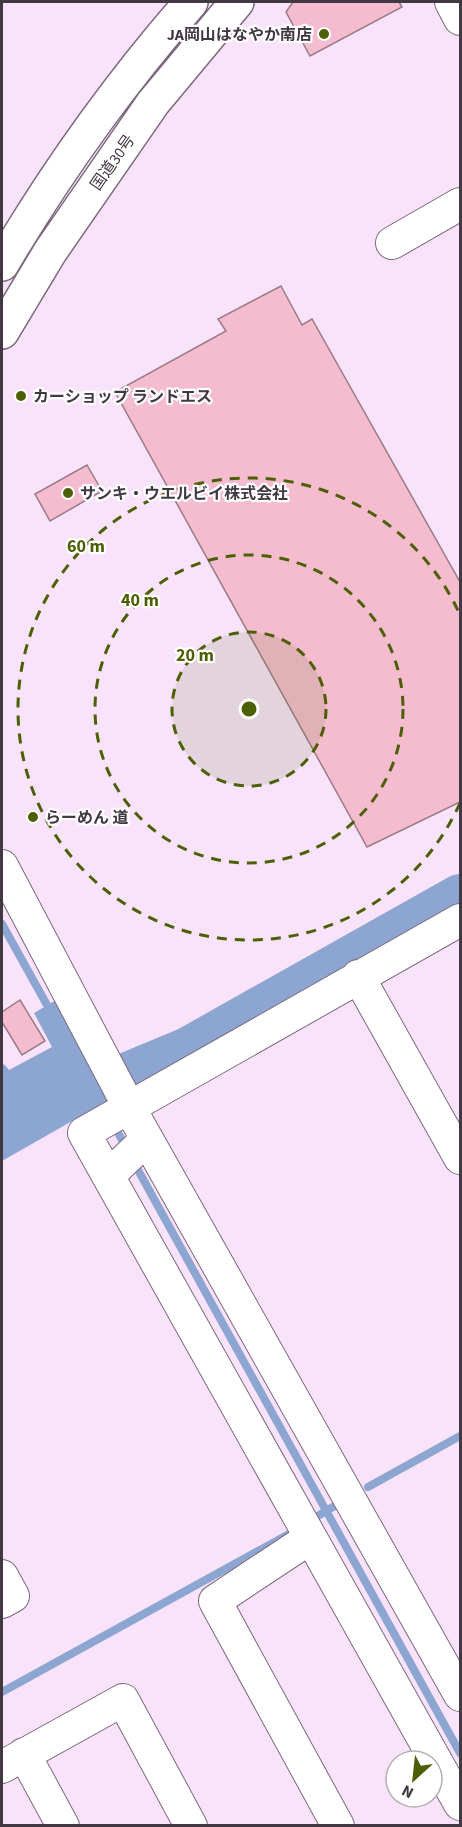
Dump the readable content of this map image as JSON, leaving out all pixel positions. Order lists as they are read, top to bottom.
{
  "streets": {
    "highway": ["国道30号"]
  },
  "places": [
    "JA岡山はなやか南店",
    "カーショップ ランドエス",
    "サンキ・ウエルビイ株式会社",
    "らーめん 道"
  ],
  "north": "bottom left",
  "rings": ["60 m", "40 m", "20 m"]
}
